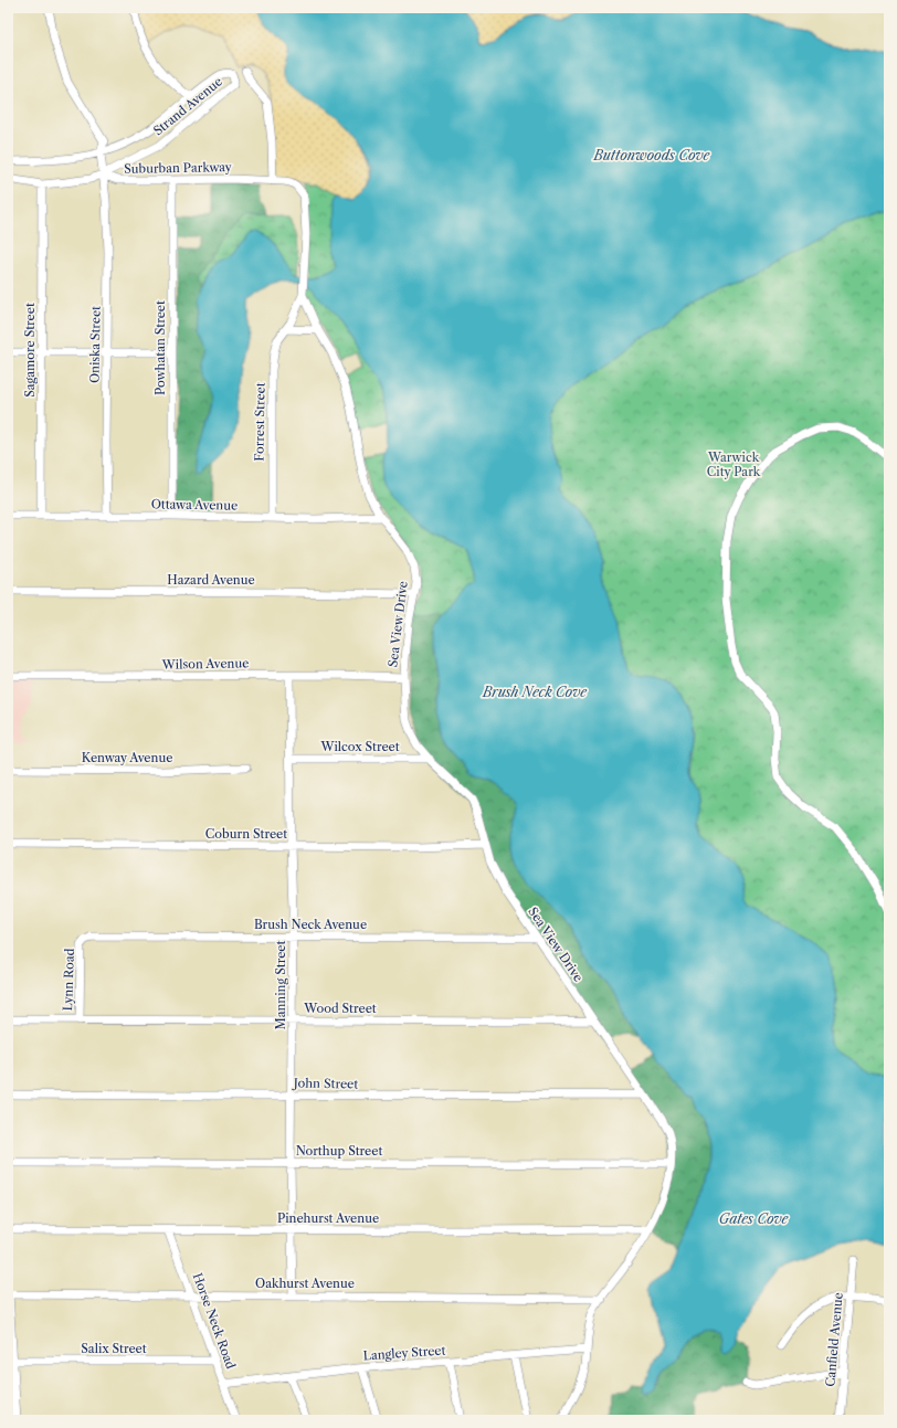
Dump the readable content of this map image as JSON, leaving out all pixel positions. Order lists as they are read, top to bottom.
{
  "streets": {
    "street": [
      "Strand Avenue",
      "Suburban Parkway",
      "Oniska Street",
      "Powhatan Street",
      "Sagamore Street",
      "Forrest Street",
      "Ottawa Avenue",
      "Hazard Avenue",
      "Sea View Drive",
      "Wilson Avenue",
      "Wilcox Street",
      "Kenway Avenue",
      "Coburn Street",
      "Brush Neck Avenue",
      "Lynn Road",
      "Manning Street",
      "Wood Street",
      "John Street",
      "Northup Street",
      "Pinehurst Avenue",
      "Oakhurst Avenue",
      "Horse Neck Road",
      "Canfield Avenue",
      "Salix Street",
      "Langley Street"
    ]
  },
  "crossings": [
    ["Strand Avenue", "Suburban Parkway"],
    ["Strand Avenue", "Oniska Street"],
    ["Suburban Parkway", "Oniska Street"],
    ["Suburban Parkway", "Powhatan Street"],
    ["Suburban Parkway", "Sea View Drive"],
    ["Oniska Street", "Ottawa Avenue"],
    ["Powhatan Street", "Ottawa Avenue"],
    ["Sagamore Street", "Ottawa Avenue"],
    ["Forrest Street", "Ottawa Avenue"],
    ["Forrest Street", "Sea View Drive"],
    ["Ottawa Avenue", "Sea View Drive"],
    ["Hazard Avenue", "Sea View Drive"],
    ["Sea View Drive", "Wilson Avenue"],
    ["Sea View Drive", "Wilcox Street"],
    ["Sea View Drive", "Coburn Street"],
    ["Sea View Drive", "Brush Neck Avenue"],
    ["Sea View Drive", "Wood Street"],
    ["Sea View Drive", "John Street"],
    ["Sea View Drive", "Northup Street"],
    ["Sea View Drive", "Pinehurst Avenue"],
    ["Sea View Drive", "Oakhurst Avenue"],
    ["Sea View Drive", "Langley Street"],
    ["Wilson Avenue", "Manning Street"],
    ["Wilcox Street", "Manning Street"],
    ["Coburn Street", "Manning Street"],
    ["Brush Neck Avenue", "Lynn Road"],
    ["Brush Neck Avenue", "Manning Street"],
    ["Lynn Road", "Wood Street"],
    ["Manning Street", "Wood Street"],
    ["Manning Street", "John Street"],
    ["Manning Street", "Northup Street"],
    ["Manning Street", "Pinehurst Avenue"],
    ["Manning Street", "Oakhurst Avenue"],
    ["Pinehurst Avenue", "Horse Neck Road"],
    ["Oakhurst Avenue", "Horse Neck Road"],
    ["Horse Neck Road", "Salix Street"],
    ["Horse Neck Road", "Langley Street"]
  ],
  "water": ["Buttonwoods Cove", "Brush Neck Cove", "Gates Cove"],
  "parks": ["Warwick City Park"]
}
